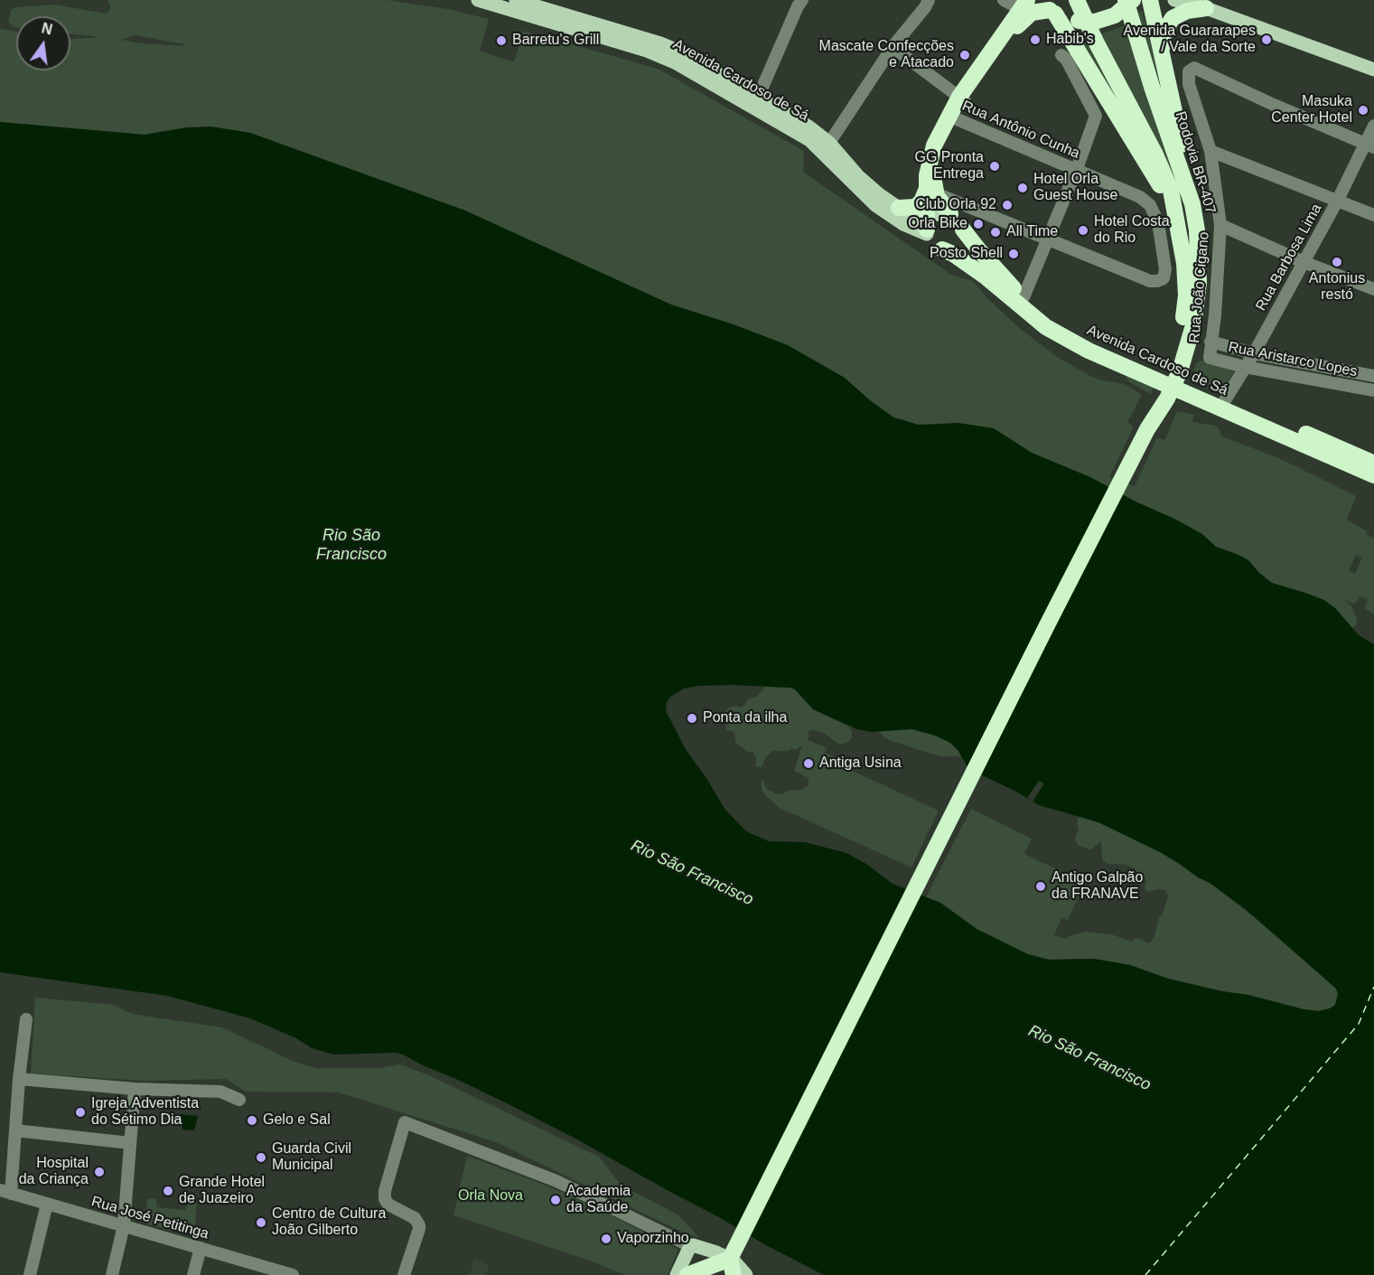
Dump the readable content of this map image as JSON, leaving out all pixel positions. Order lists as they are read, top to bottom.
{
  "streets": {
    "highway": ["Avenida Cardoso de Sá", "Rodovia BR-407"],
    "street": [
      "Rua Antônio Cunha",
      "Rua Barbosa Lima",
      "Rua João Cigano",
      "Rua Aristarco Lopes",
      "Rua José Petitinga"
    ]
  },
  "crossings": [
    ["Avenida Cardoso de Sá", "Rua Barbosa Lima"],
    ["Rua Barbosa Lima", "Rua João Cigano"],
    ["Rua Barbosa Lima", "Rua Aristarco Lopes"],
    ["Rua João Cigano", "Rua Aristarco Lopes"]
  ],
  "water": ["Rio São Francisco"],
  "parks": ["Orla Nova"],
  "places": [
    "Habib's",
    "Avenida Guararapes / Vale da Sorte",
    "Barretu's Grill",
    "Mascate Confecções e Atacado",
    "Masuka Center Hotel",
    "GG Pronta Entrega",
    "Hotel Orla Guest House",
    "Club Orla 92",
    "Orla Bike",
    "Hotel Costa do Rio",
    "All Time",
    "Posto Shell",
    "Antonius restó",
    "Ponta da ilha",
    "Antiga Usina",
    "Antigo Galpão da FRANAVE",
    "Igreja Adventista do Sétimo Dia",
    "Gelo e Sal",
    "Guarda Civil Municipal",
    "Hospital da Criança",
    "Grande Hotel de Juazeiro",
    "Academia da Saúde",
    "Centro de Cultura João Gilberto",
    "Vaporzinho"
  ],
  "north": "top"
}
